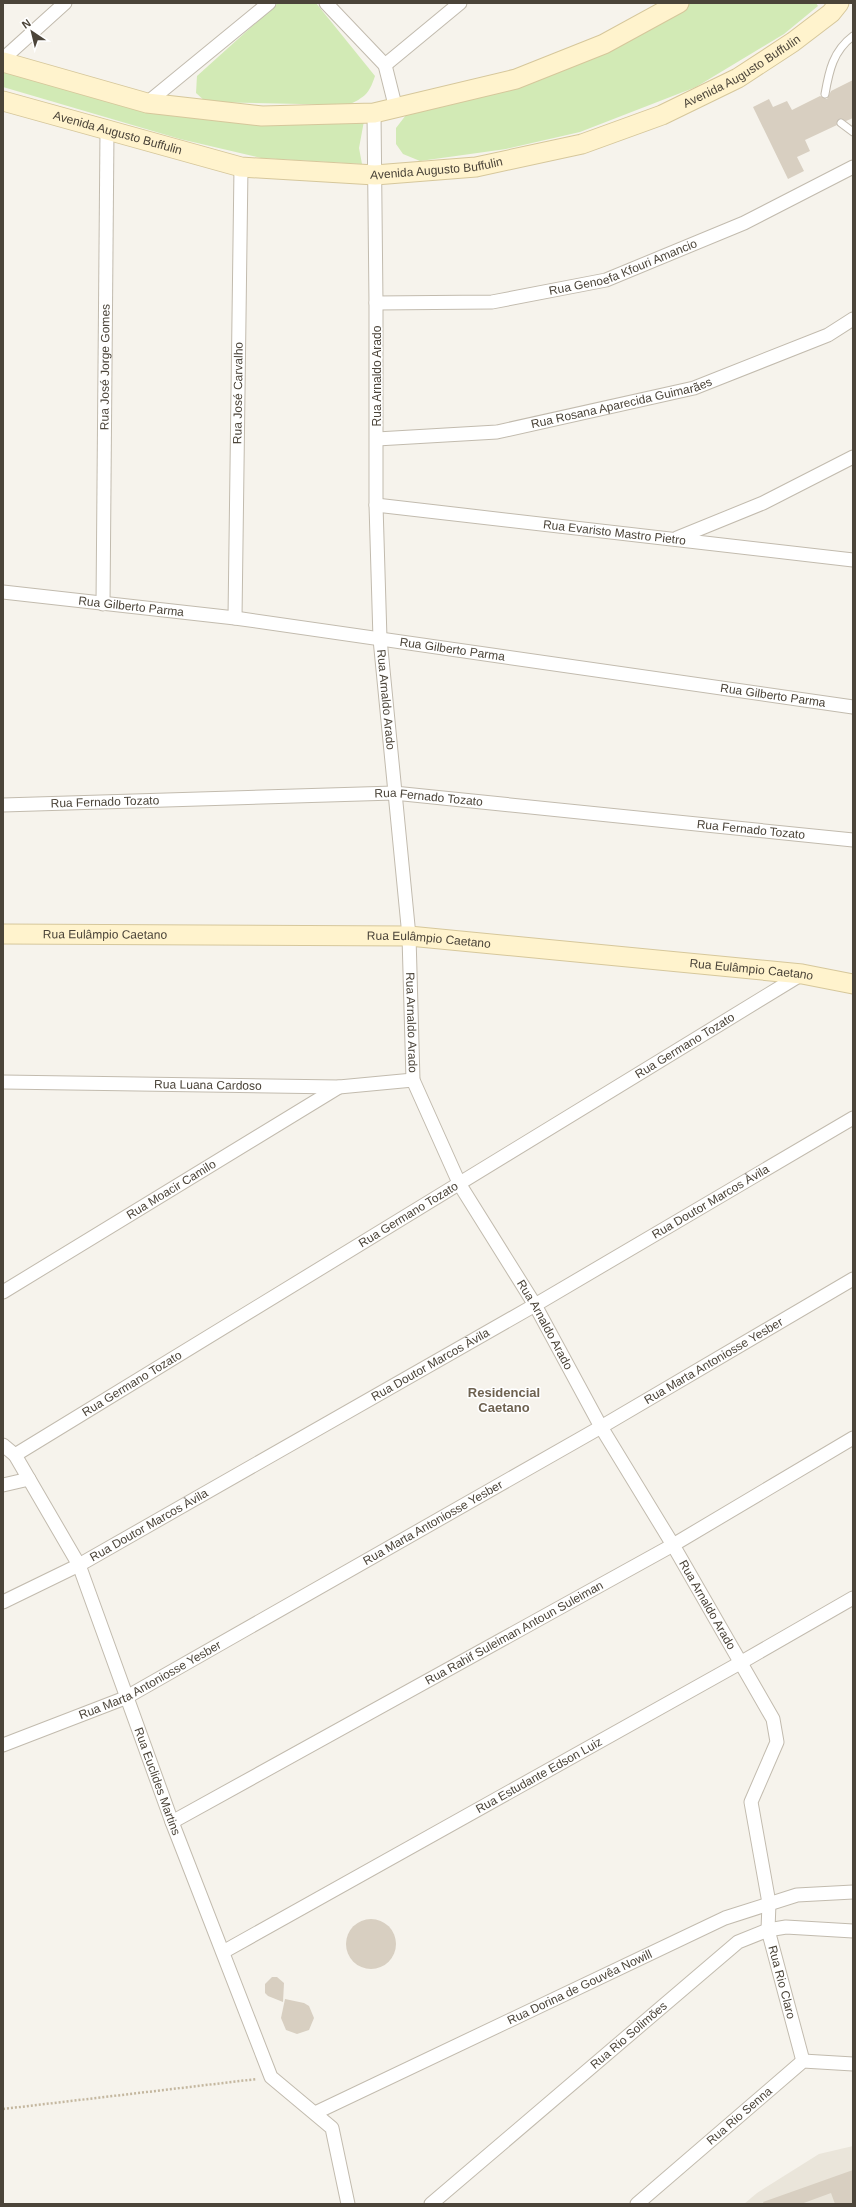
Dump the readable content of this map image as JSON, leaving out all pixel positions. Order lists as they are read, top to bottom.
{
  "streets": {
    "street": [
      "Avenida Augusto Buffulin",
      "Rua Genoefa Kfouri Amancio",
      "Rua José Jorge Gomes",
      "Rua Arnaldo Arado",
      "Rua José Carvalho",
      "Rua Rosana Aparecida Guimarães",
      "Rua Evaristo Mastro Pietro",
      "Rua Gilberto Parma",
      "Rua Fernado Tozato",
      "Rua Eulâmpio Caetano",
      "Rua Germano Tozato",
      "Rua Luana Cardoso",
      "Rua Moacir Camilo",
      "Rua Doutor Marcos Àvila",
      "Rua Marta Antoniosse Yesber",
      "Rua Rahif Suleiman Antoun Suleiman",
      "Rua Estudante Edson Luiz",
      "Rua Euclides Martins",
      "Rua Rio Claro",
      "Rua Dorina de Gouvêa Nowill",
      "Rua Rio Solimões",
      "Rua Rio Senna"
    ]
  },
  "crossings": [
    ["Avenida Augusto Buffulin", "Rua José Jorge Gomes"],
    ["Avenida Augusto Buffulin", "Rua Arnaldo Arado"],
    ["Avenida Augusto Buffulin", "Rua José Carvalho"],
    ["Rua Genoefa Kfouri Amancio", "Rua Arnaldo Arado"],
    ["Rua José Jorge Gomes", "Rua Gilberto Parma"],
    ["Rua Arnaldo Arado", "Rua Rosana Aparecida Guimarães"],
    ["Rua Arnaldo Arado", "Rua Evaristo Mastro Pietro"],
    ["Rua Arnaldo Arado", "Rua Gilberto Parma"],
    ["Rua Arnaldo Arado", "Rua Fernado Tozato"],
    ["Rua Arnaldo Arado", "Rua Eulâmpio Caetano"],
    ["Rua Arnaldo Arado", "Rua Germano Tozato"],
    ["Rua Arnaldo Arado", "Rua Luana Cardoso"],
    ["Rua Arnaldo Arado", "Rua Doutor Marcos Àvila"],
    ["Rua Arnaldo Arado", "Rua Marta Antoniosse Yesber"],
    ["Rua Arnaldo Arado", "Rua Rahif Suleiman Antoun Suleiman"],
    ["Rua Arnaldo Arado", "Rua Estudante Edson Luiz"],
    ["Rua Arnaldo Arado", "Rua Rio Claro"],
    ["Rua Arnaldo Arado", "Rua Dorina de Gouvêa Nowill"],
    ["Rua José Carvalho", "Rua Gilberto Parma"],
    ["Rua Eulâmpio Caetano", "Rua Germano Tozato"],
    ["Rua Germano Tozato", "Rua Euclides Martins"],
    ["Rua Luana Cardoso", "Rua Moacir Camilo"],
    ["Rua Doutor Marcos Àvila", "Rua Euclides Martins"],
    ["Rua Marta Antoniosse Yesber", "Rua Euclides Martins"],
    ["Rua Rahif Suleiman Antoun Suleiman", "Rua Euclides Martins"],
    ["Rua Estudante Edson Luiz", "Rua Euclides Martins"],
    ["Rua Euclides Martins", "Rua Dorina de Gouvêa Nowill"],
    ["Rua Rio Claro", "Rua Dorina de Gouvêa Nowill"],
    ["Rua Rio Claro", "Rua Rio Solimões"],
    ["Rua Rio Claro", "Rua Rio Senna"]
  ],
  "districts": ["Residencial Caetano"],
  "north": "top left"
}
